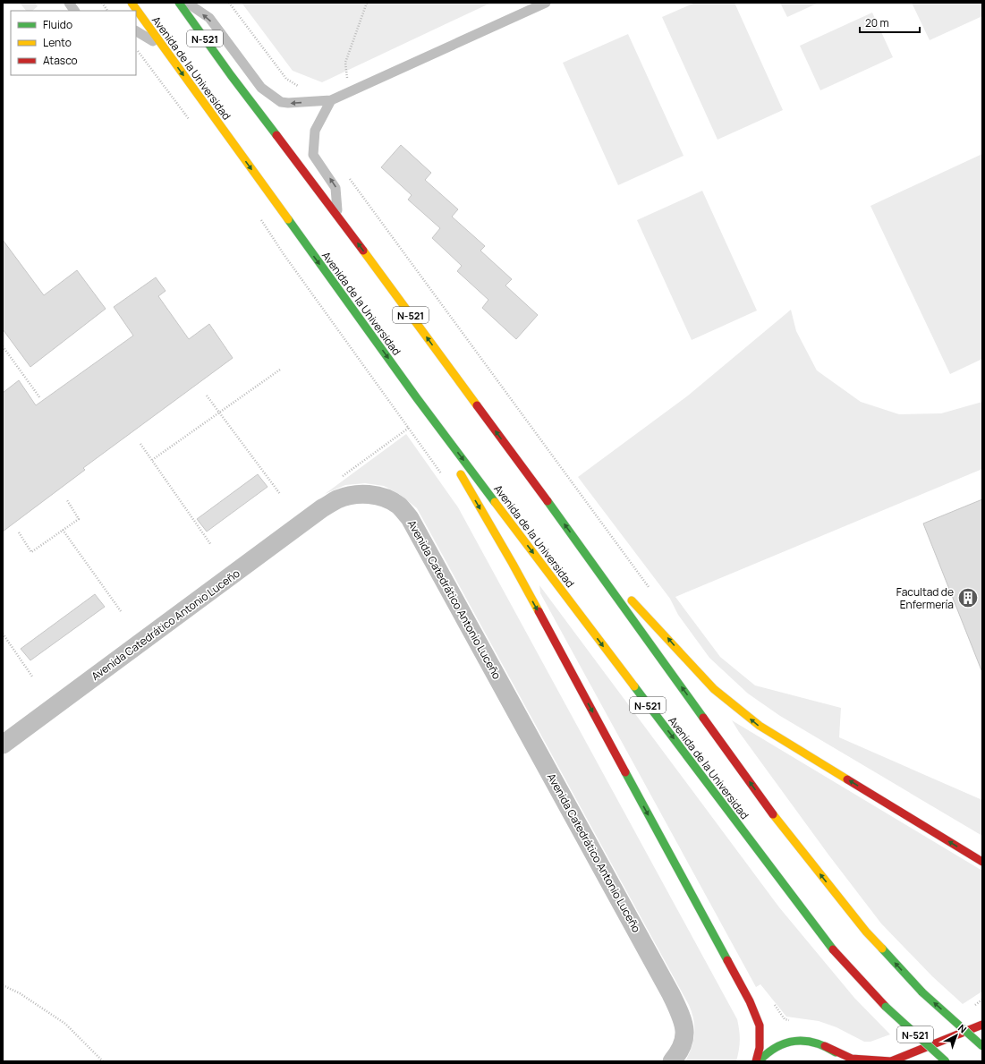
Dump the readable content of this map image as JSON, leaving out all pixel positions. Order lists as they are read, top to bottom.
{
  "streets": {
    "highway": ["N-521", "Avenida de la Universidad"],
    "street": ["Avenida Catedrático Antonio Luceño"]
  },
  "places": {
    "building": ["Facultad de Enfermería"]
  },
  "legend": ["Fluido", "Lento", "Atasco"],
  "scale_bar": "20 m",
  "north": "top right"
}
